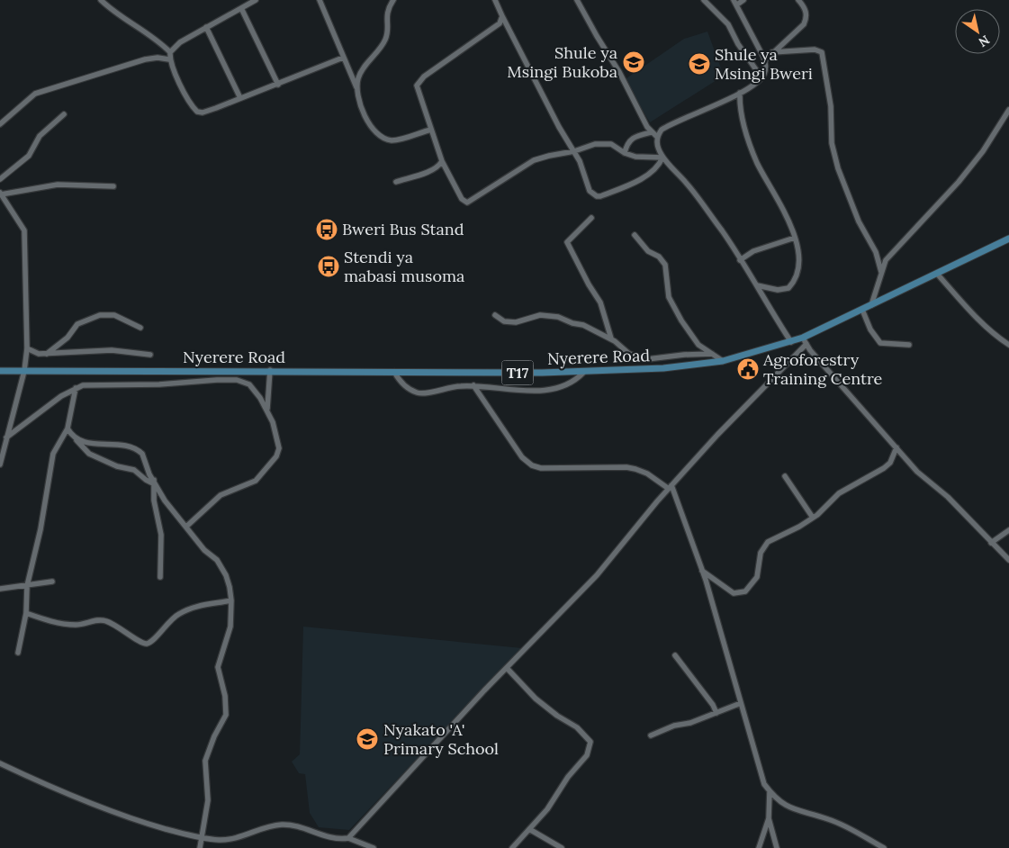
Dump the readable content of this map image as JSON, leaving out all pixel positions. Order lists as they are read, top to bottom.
{
  "streets": {
    "main road": ["Nyerere Road", "T17"]
  },
  "places": {
    "school or university": ["Shule ya Msingi Bukoba", "Shule ya Msingi Bweri", "Nyakato 'A' Primary School"],
    "bus stop": ["Bweri Bus Stand", "Stendi ya mabasi musoma"],
    "public building": ["Agroforestry Training Centre"]
  },
  "north": "bottom right"
}
